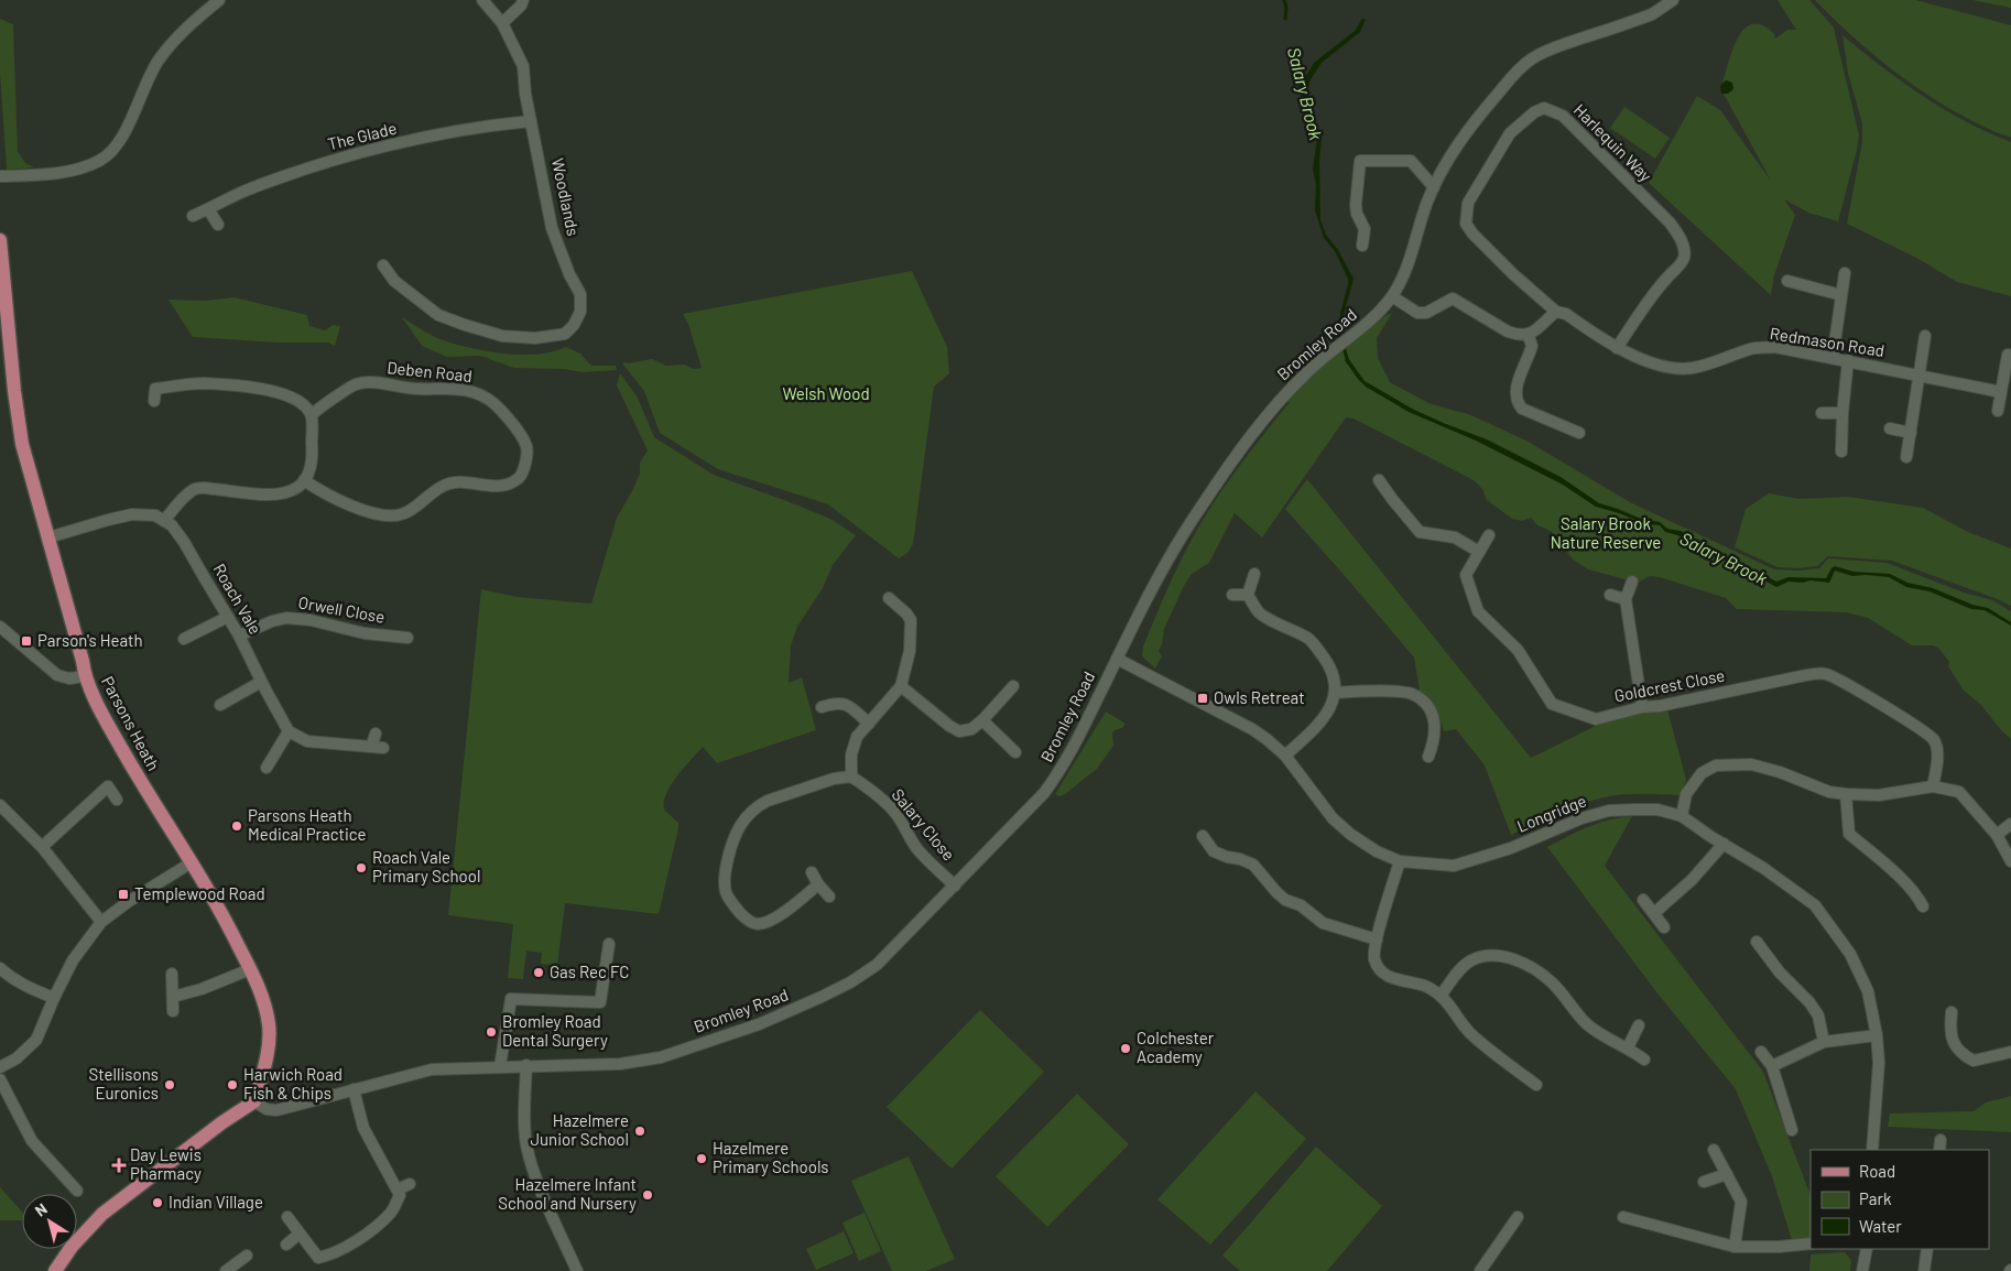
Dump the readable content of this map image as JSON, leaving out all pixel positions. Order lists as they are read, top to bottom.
{
  "streets": {
    "main road": ["Parsons Heath"],
    "street": [
      "The Glade",
      "Harlequin Way",
      "Woodlands",
      "Redmason Road",
      "Bromley Road",
      "Deben Road",
      "Roach Vale",
      "Orwell Close",
      "Goldcrest Close",
      "Longridge",
      "Salary Close"
    ]
  },
  "crossings": [
    ["The Glade", "Woodlands"],
    ["Harlequin Way", "Redmason Road"],
    ["Bromley Road", "Parsons Heath"],
    ["Bromley Road", "Longridge"],
    ["Bromley Road", "Salary Close"],
    ["Roach Vale", "Orwell Close"]
  ],
  "water": ["Salary Brook"],
  "parks": ["Welsh Wood", "Salary Brook Nature Reserve"],
  "places": {
    "transit": ["Parson's Heath", "Owls Retreat", "Templewood Road"],
    "other": [
      "Parsons Heath Medical Practice",
      "Roach Vale Primary School",
      "Gas Rec FC",
      "Bromley Road Dental Surgery",
      "Colchester Academy",
      "Stellisons Euronics",
      "Harwich Road Fish & Chips",
      "Hazelmere Junior School",
      "Hazelmere Primary Schools",
      "Hazelmere Infant School and Nursery",
      "Indian Village"
    ],
    "health": ["Day Lewis Pharmacy"]
  },
  "legend": ["Road", "Park", "Water"],
  "north": "top left"
}
